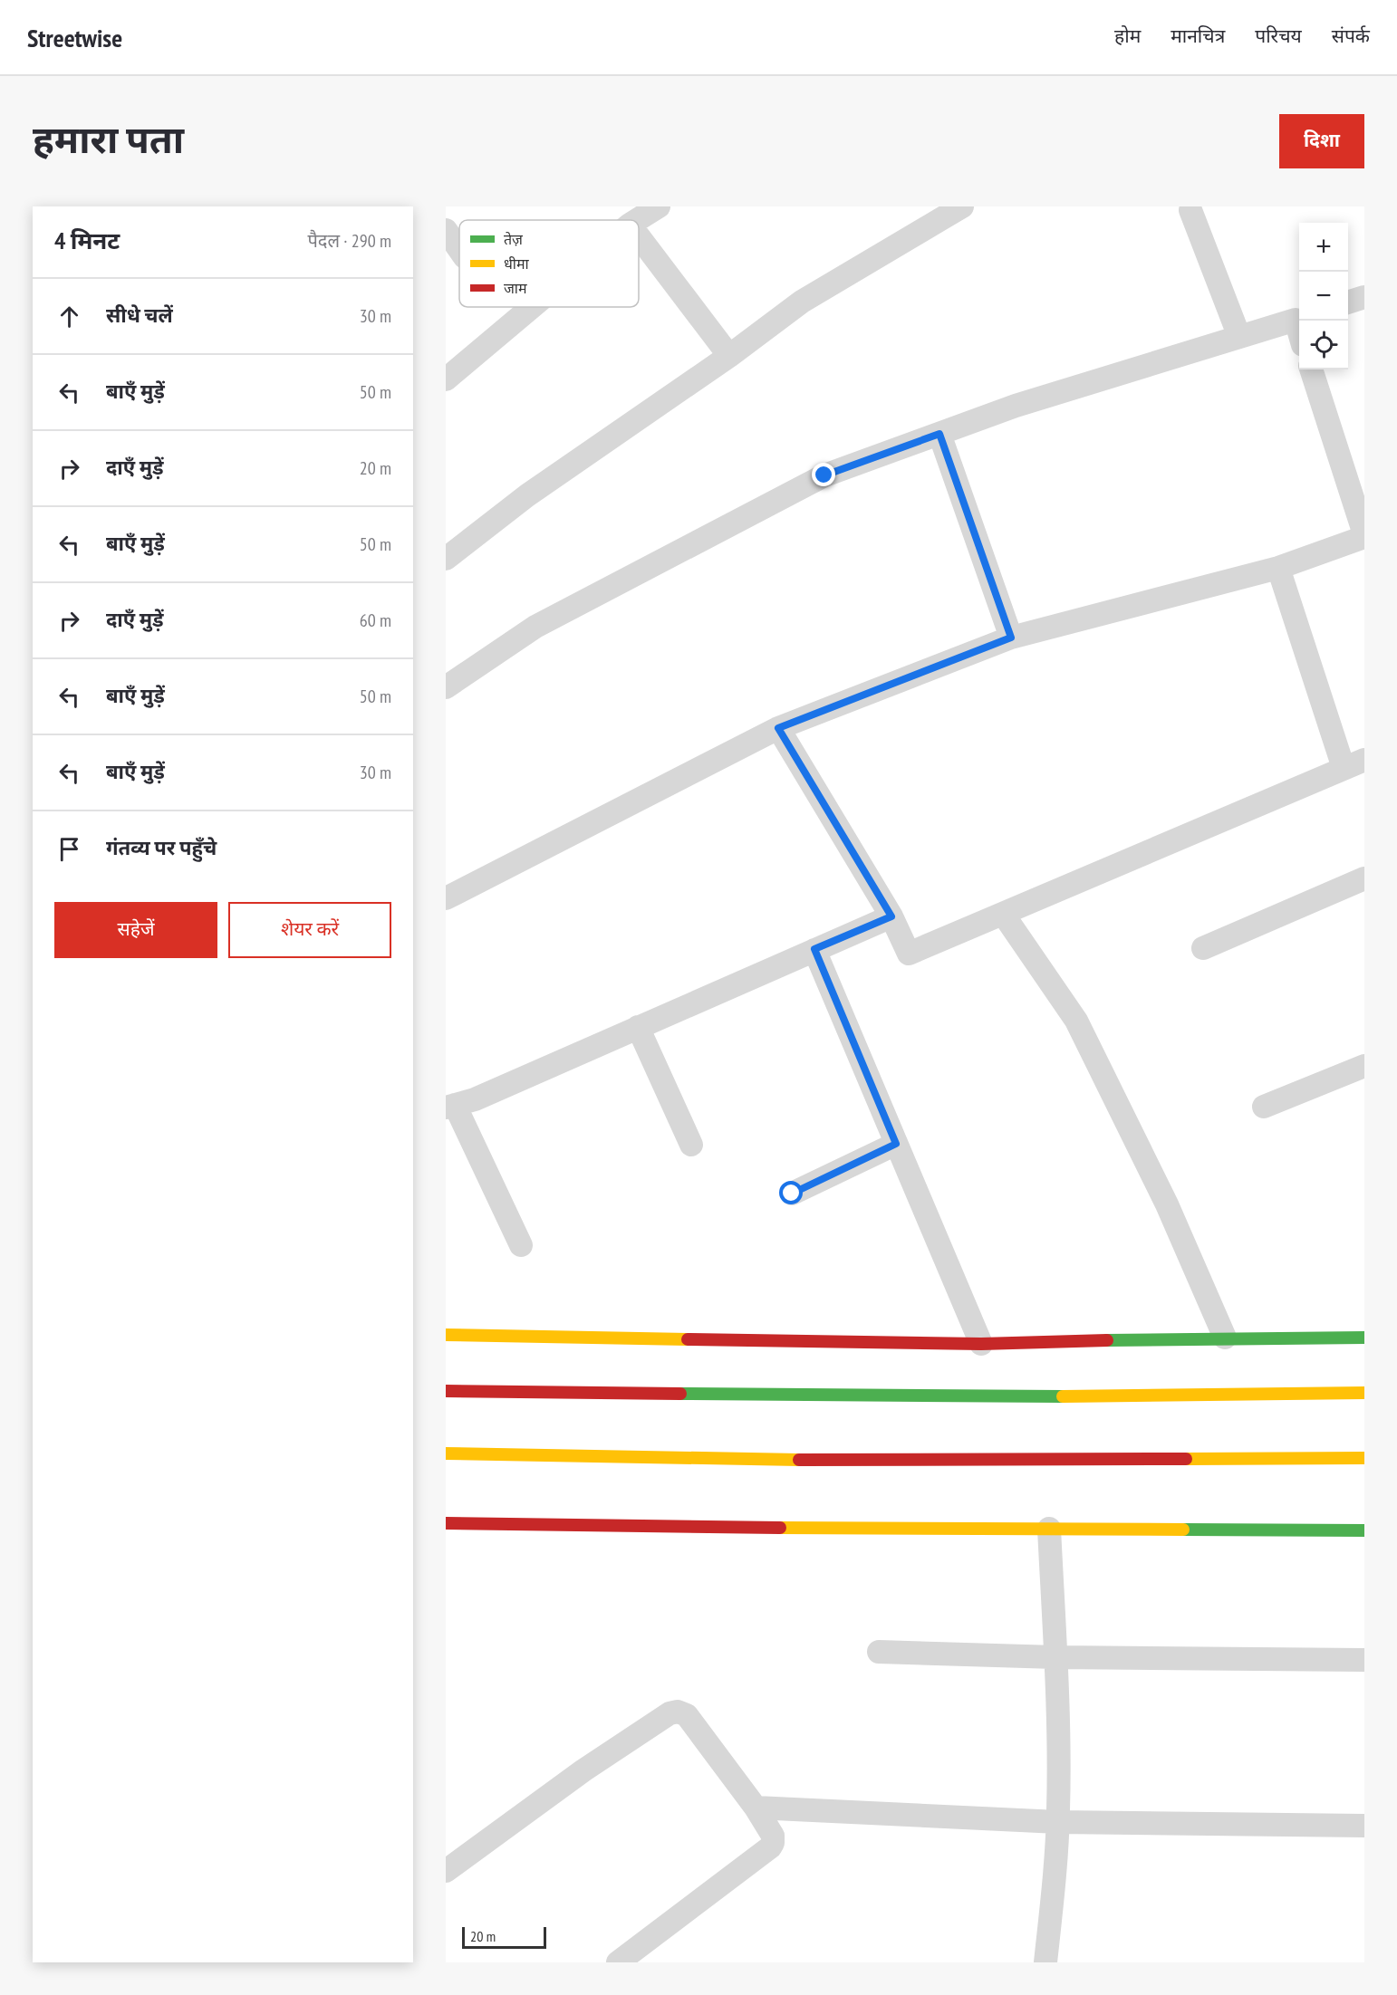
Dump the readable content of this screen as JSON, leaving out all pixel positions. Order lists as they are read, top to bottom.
{
  "legend": ["तेज़", "धीमा", "जाम"],
  "scale_bar": "20 m",
  "page": {
    "header": "Streetwise",
    "nav": [
      "होम",
      "मानचित्र",
      "परिचय",
      "संपर्क"
    ],
    "title": "हमारा पता",
    "buttons": [
      "दिशा",
      ["सहेजें", "शेयर करें"]
    ],
    "heading": ["4 मिनट", "पैदल · 290 m"],
    "map_buttons": ["+", "−"],
    "list": [
      ["सीधे चलें", "30 m"],
      ["बाएँ मुड़ें", "50 m"],
      ["दाएँ मुड़ें", "20 m"],
      ["बाएँ मुड़ें", "50 m"],
      ["दाएँ मुड़ें", "60 m"],
      ["बाएँ मुड़ें", "50 m"],
      ["बाएँ मुड़ें", "30 m"],
      "गंतव्य पर पहुँचे"
    ],
    "scale": "20 m"
  }
}
